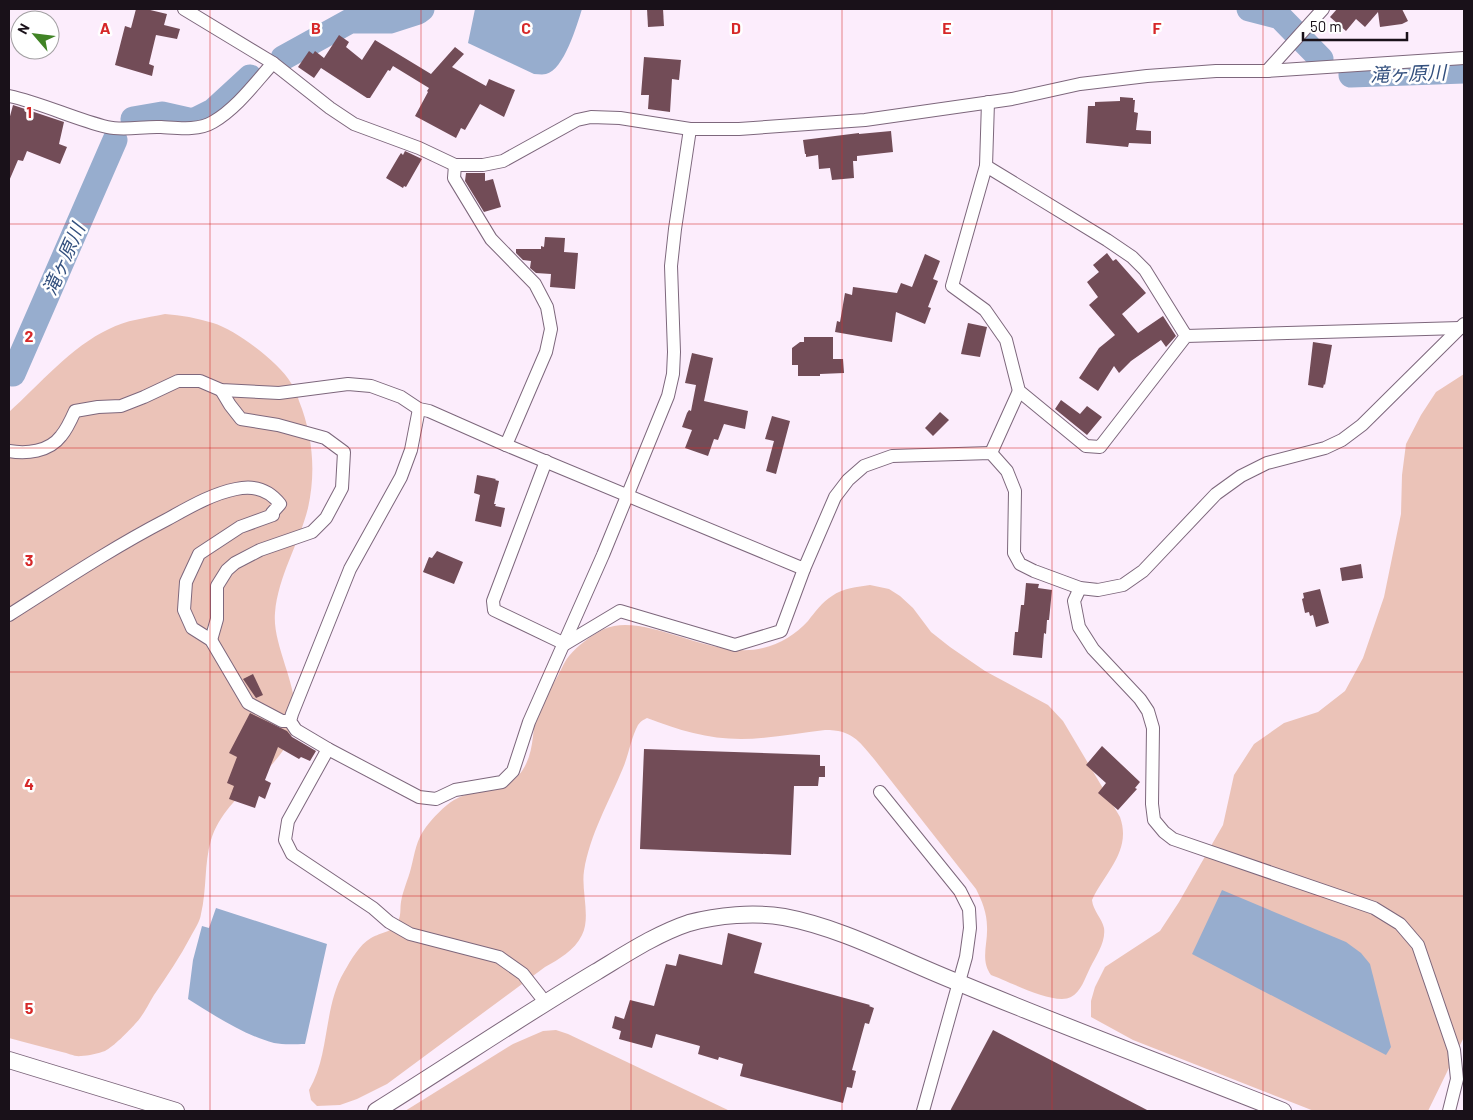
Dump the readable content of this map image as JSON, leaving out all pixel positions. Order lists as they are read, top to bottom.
{
  "water": ["滝ヶ原川"],
  "scale_bar": "50 m",
  "north": "top left",
  "grid": {
    "columns": [
      "A",
      "B",
      "C",
      "D",
      "E",
      "F"
    ],
    "rows": [
      "1",
      "2",
      "3",
      "4",
      "5"
    ]
  }
}
